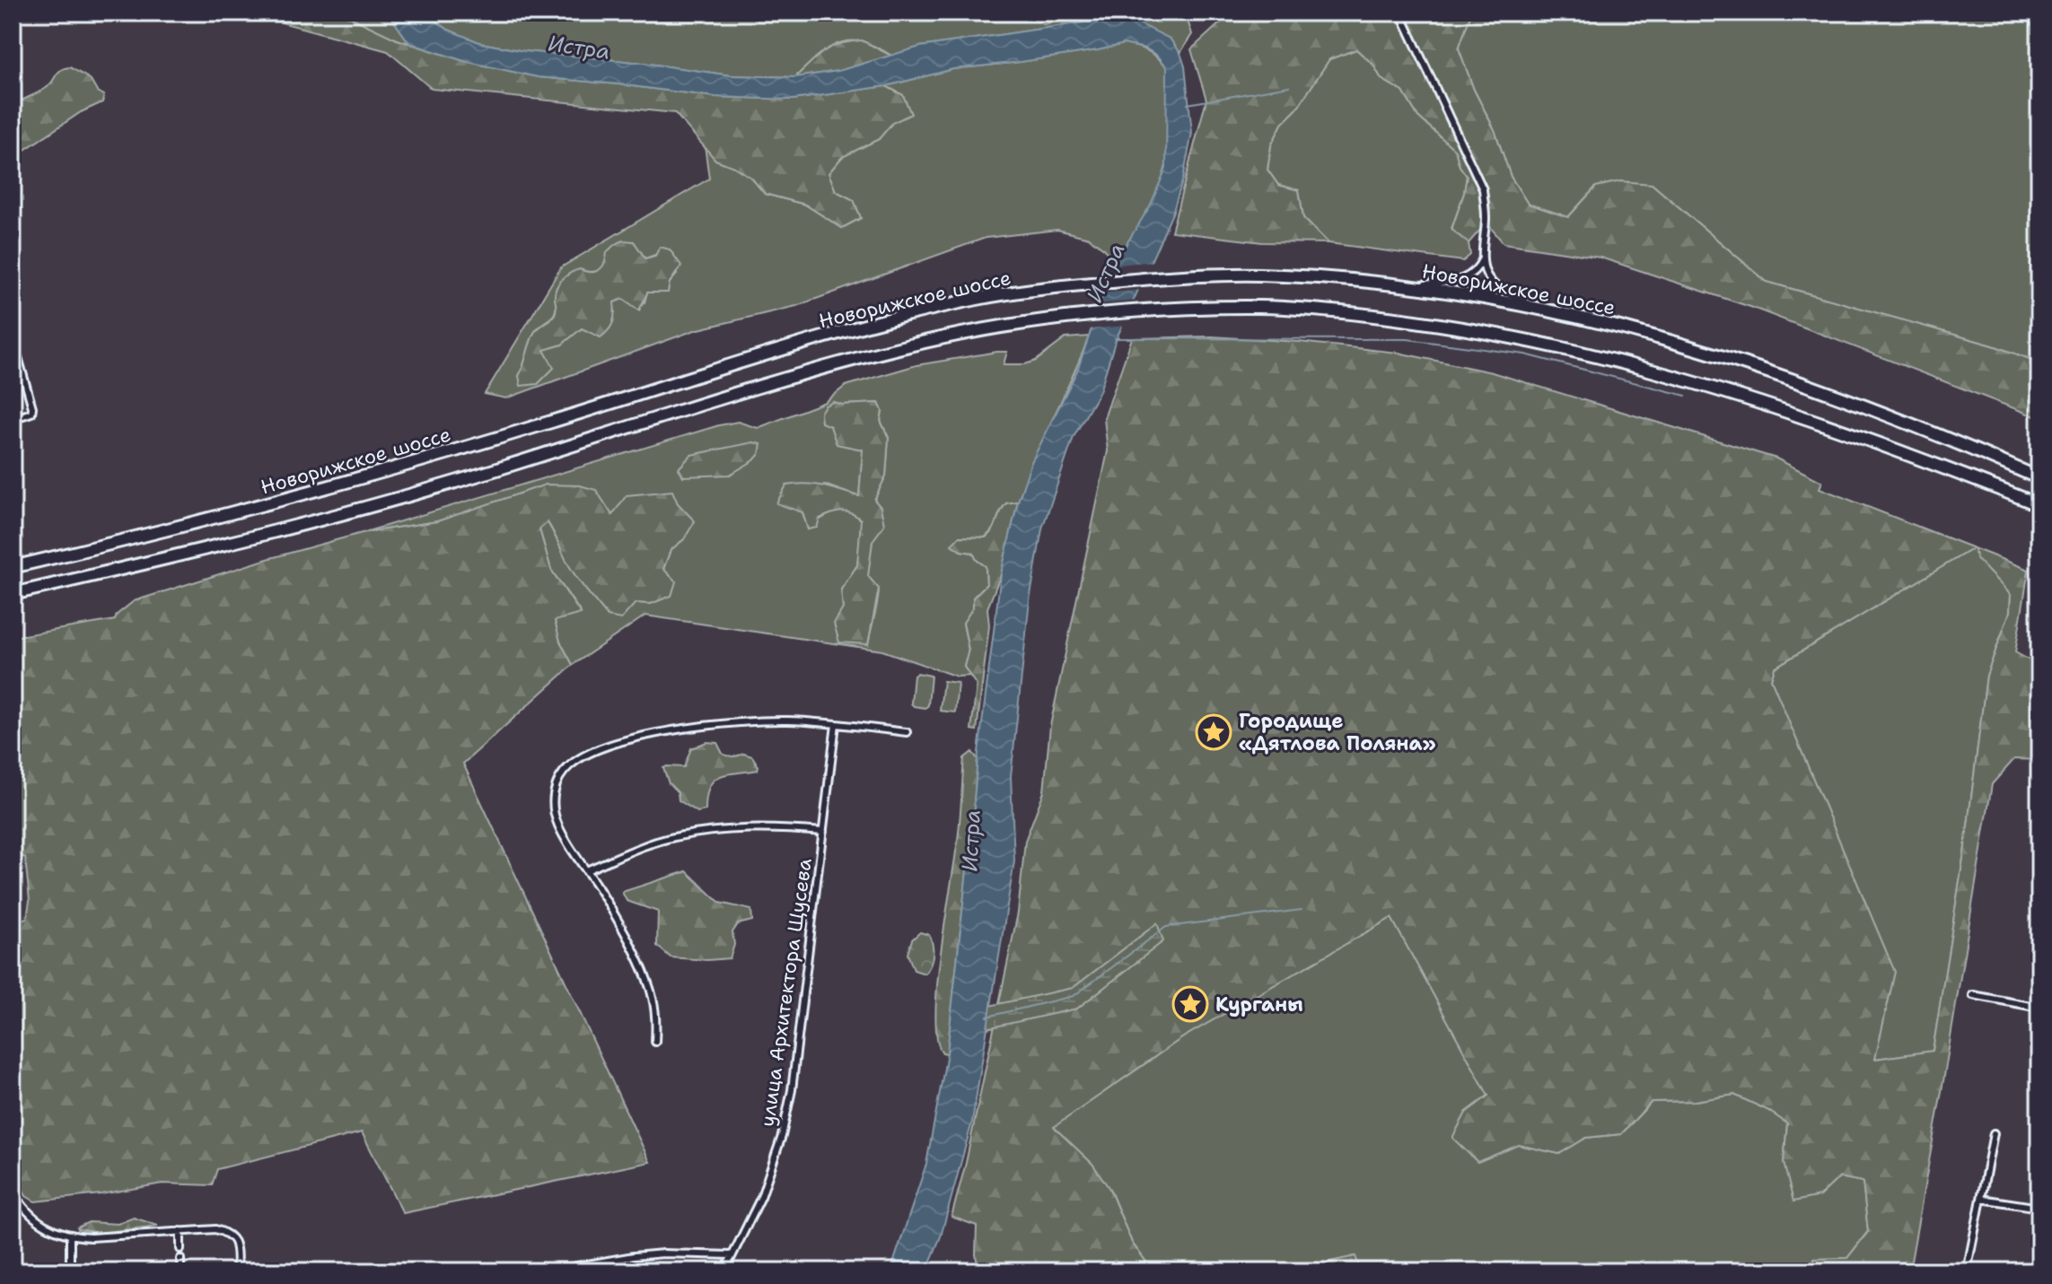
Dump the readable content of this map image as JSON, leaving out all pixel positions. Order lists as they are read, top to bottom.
{
  "streets": {
    "highway": ["Новорижское шоссе"],
    "street": ["улица Архитектора Щусева"]
  },
  "water": ["Истра"],
  "places": {
    "place": ["Городище «Дятлова Поляна»", "Курганы"]
  }
}
